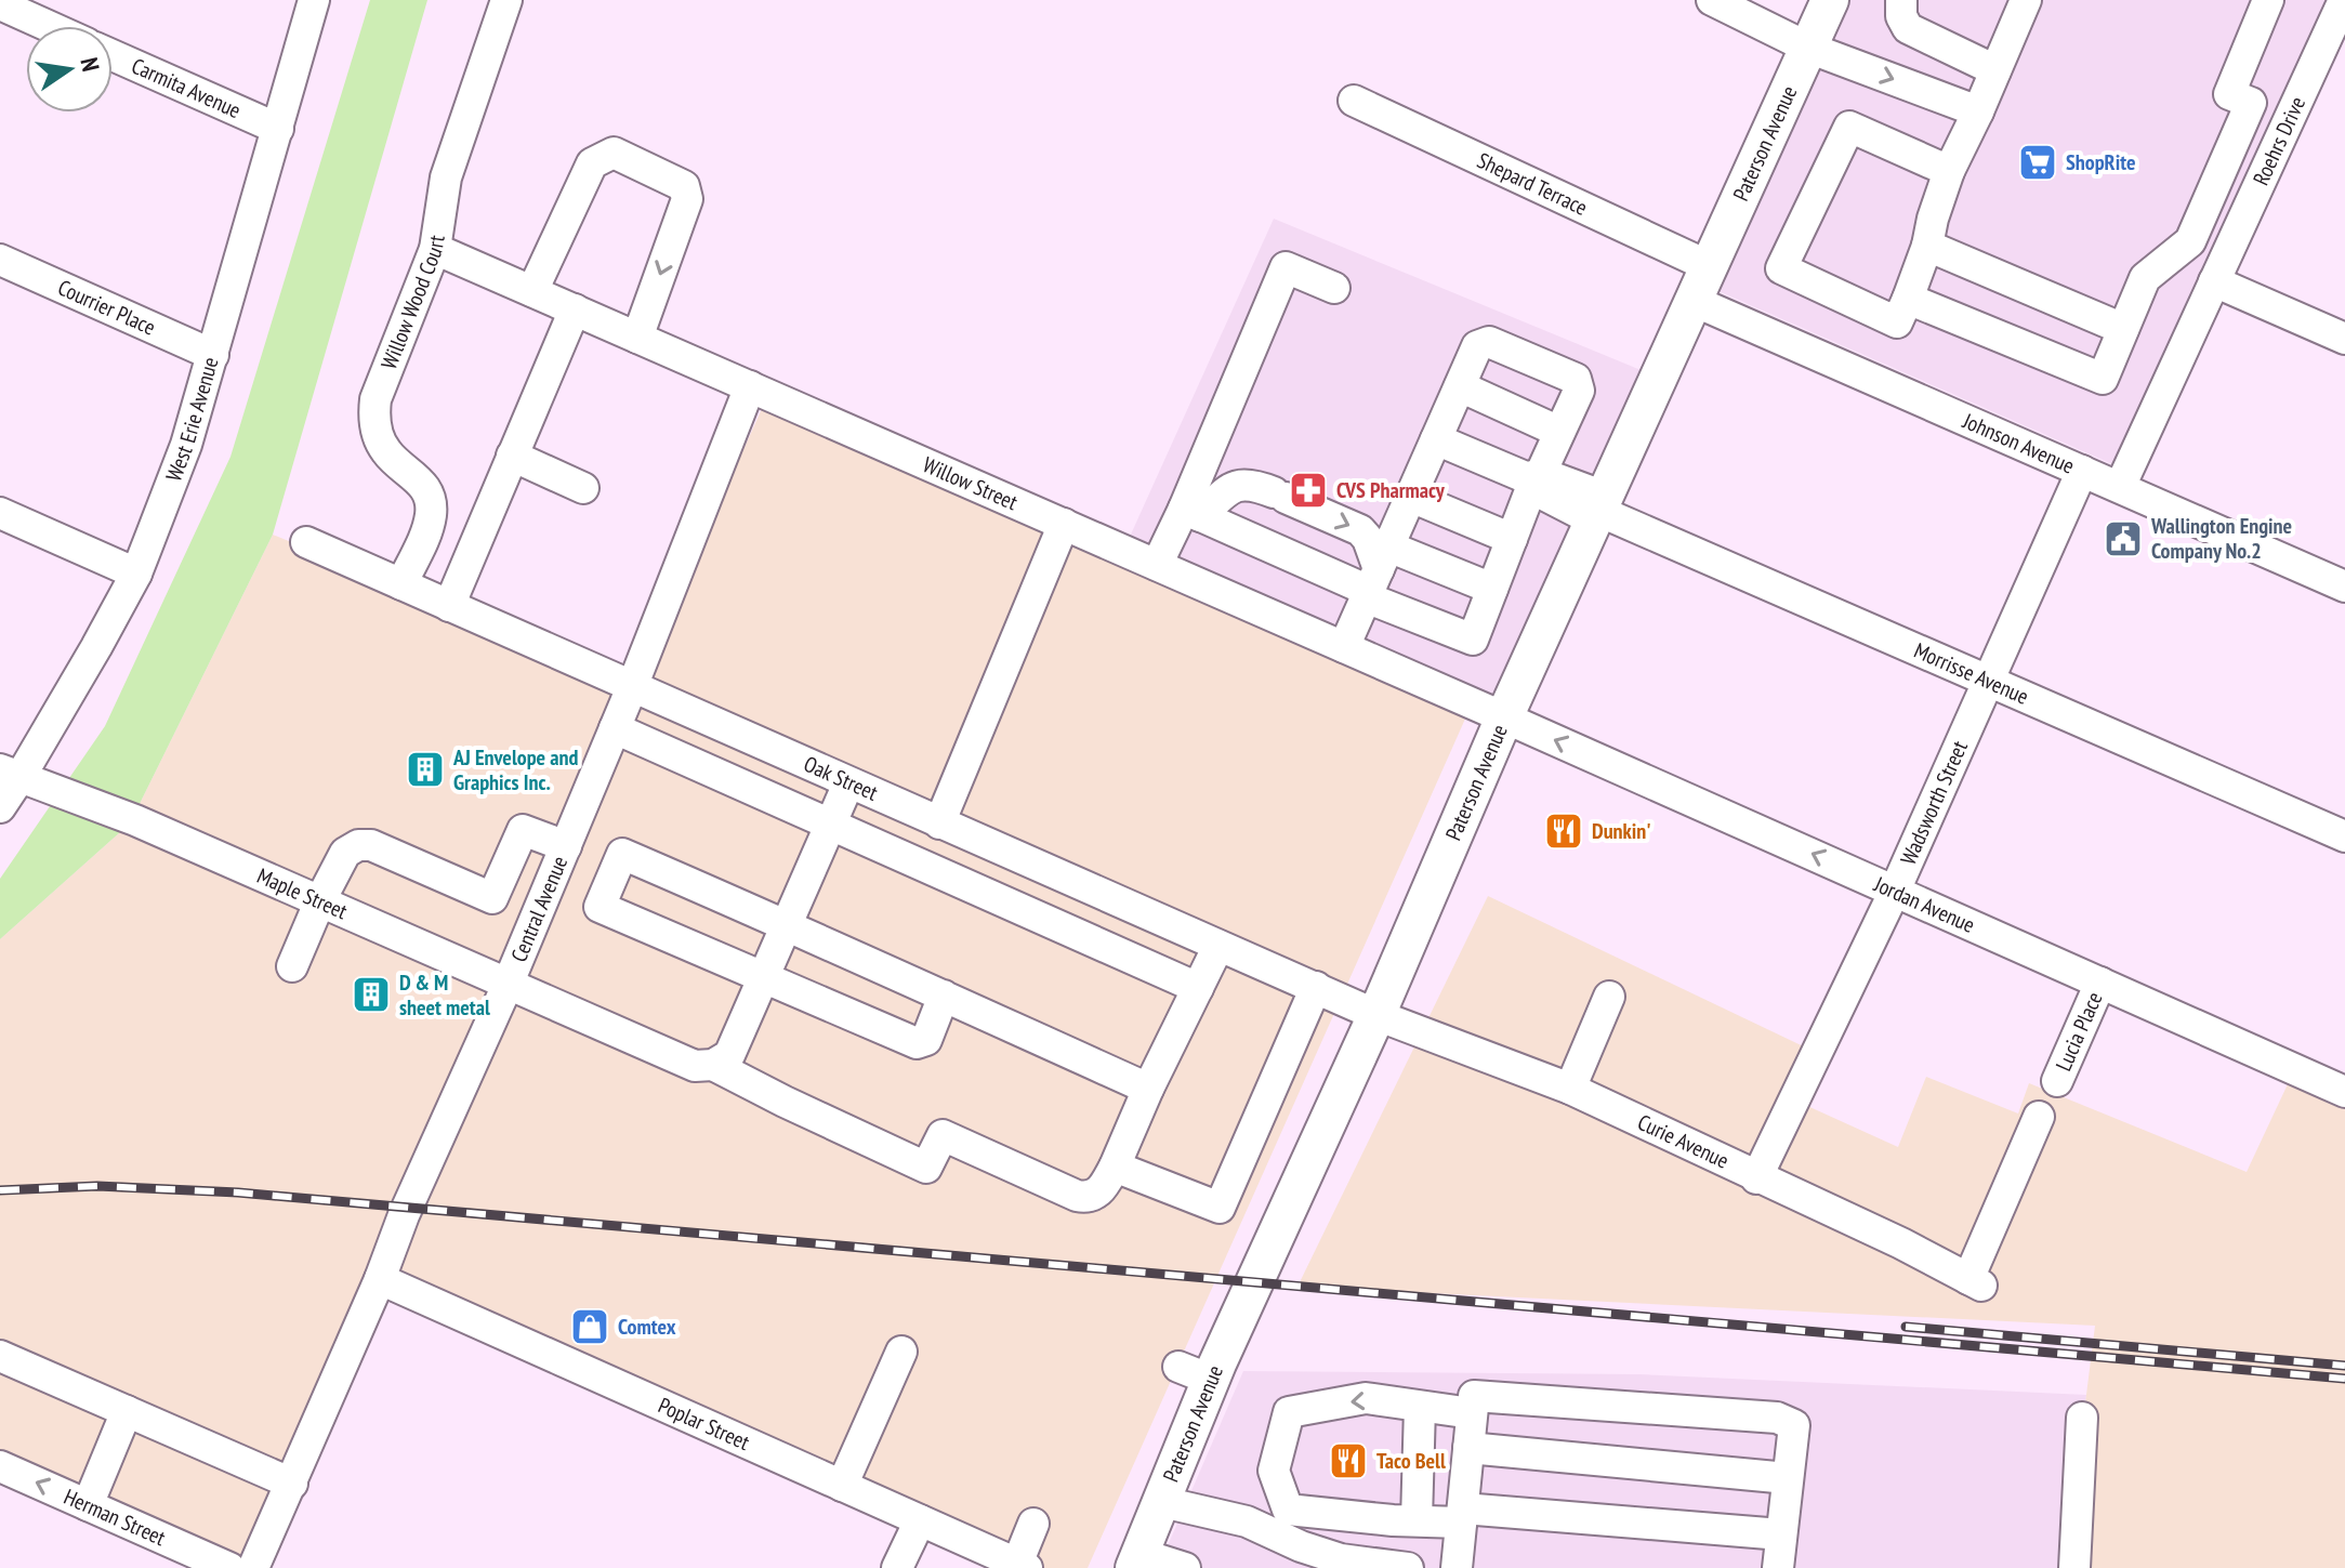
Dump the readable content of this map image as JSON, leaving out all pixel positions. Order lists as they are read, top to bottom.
{
  "streets": {
    "main road": ["Paterson Avenue"],
    "street": [
      "Carmita Avenue",
      "Roehrs Drive",
      "Shepard Terrace",
      "Willow Wood Court",
      "Courrier Place",
      "West Erie Avenue",
      "Johnson Avenue",
      "Willow Street",
      "Morrisse Avenue",
      "Oak Street",
      "Wadsworth Street",
      "Maple Street",
      "Jordan Avenue",
      "Central Avenue",
      "Lucia Place",
      "Curie Avenue",
      "Poplar Street",
      "Herman Street"
    ]
  },
  "crossings": [
    ["Carmita Avenue", "West Erie Avenue"],
    ["Roehrs Drive", "Johnson Avenue"],
    ["Paterson Avenue", "Shepard Terrace"],
    ["Paterson Avenue", "Johnson Avenue"],
    ["Paterson Avenue", "Willow Street"],
    ["Paterson Avenue", "Morrisse Avenue"],
    ["Paterson Avenue", "Oak Street"],
    ["Paterson Avenue", "Jordan Avenue"],
    ["Paterson Avenue", "Curie Avenue"],
    ["Willow Wood Court", "Willow Street"],
    ["Willow Wood Court", "Oak Street"],
    ["Courrier Place", "West Erie Avenue"],
    ["West Erie Avenue", "Maple Street"],
    ["Johnson Avenue", "Wadsworth Street"],
    ["Willow Street", "Jordan Avenue"],
    ["Willow Street", "Central Avenue"],
    ["Morrisse Avenue", "Wadsworth Street"],
    ["Oak Street", "Central Avenue"],
    ["Oak Street", "Curie Avenue"],
    ["Wadsworth Street", "Jordan Avenue"],
    ["Wadsworth Street", "Curie Avenue"],
    ["Maple Street", "Central Avenue"],
    ["Jordan Avenue", "Lucia Place"],
    ["Central Avenue", "Poplar Street"]
  ],
  "one_way": ["Jordan Avenue"],
  "places": {
    "supermarket": ["ShopRite"],
    "pharmacy": ["CVS Pharmacy"],
    "public building": ["Wallington Engine Company No.2"],
    "building": ["AJ Envelope and Graphics Inc.", "D & M sheet metal"],
    "restaurant": ["Dunkin'", "Taco Bell"],
    "shop": ["Comtex"]
  },
  "north": "right"
}
